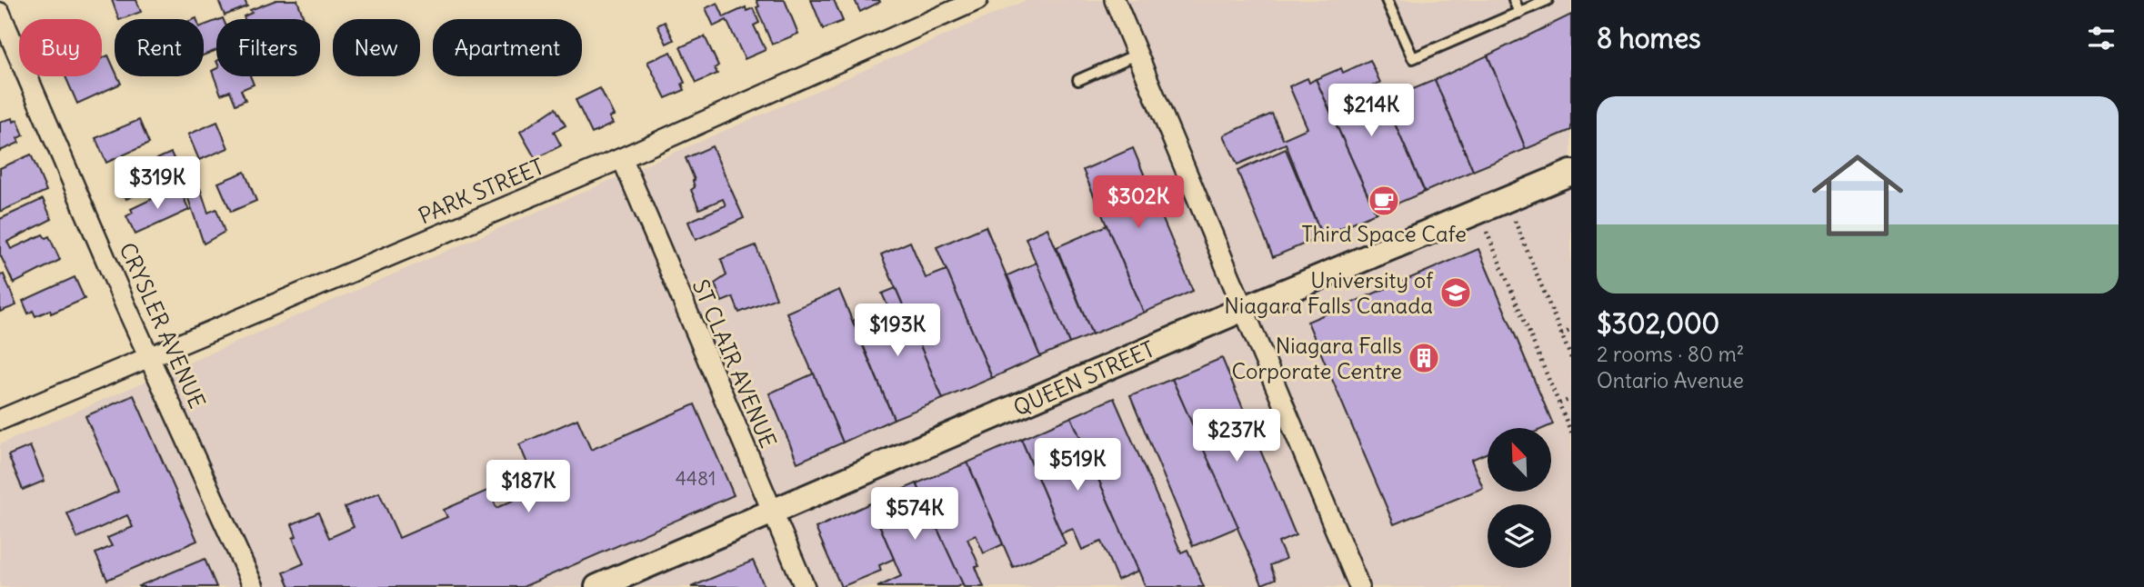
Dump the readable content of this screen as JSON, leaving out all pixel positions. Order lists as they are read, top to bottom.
{
  "streets": {
    "street": [
      "PARK STREET",
      "CRYSLER AVENUE",
      "ST CLAIR AVENUE",
      "QUEEN STREET"
    ]
  },
  "crossings": [
    ["PARK STREET", "CRYSLER AVENUE"],
    ["PARK STREET", "ST CLAIR AVENUE"],
    ["ST CLAIR AVENUE", "QUEEN STREET"]
  ],
  "places": {
    "cafe": ["Third Space Cafe"],
    "school or university": ["University of Niagara Falls Canada"],
    "building": ["Niagara Falls Corporate Centre"]
  },
  "house_numbers": ["4481"],
  "north": "top left",
  "page": {
    "heading": "8 homes",
    "chip": [
      "Buy",
      "Rent",
      "Filters",
      "New",
      "Apartment"
    ],
    "list": [
      {
        "name": "$302,000",
        "note": "2 rooms · 80 m² · Ontario Avenue"
      }
    ],
    "price": [
      "$214K",
      "$319K",
      "$302K",
      "$193K",
      "$237K",
      "$519K",
      "$187K",
      "$574K"
    ]
  }
}
